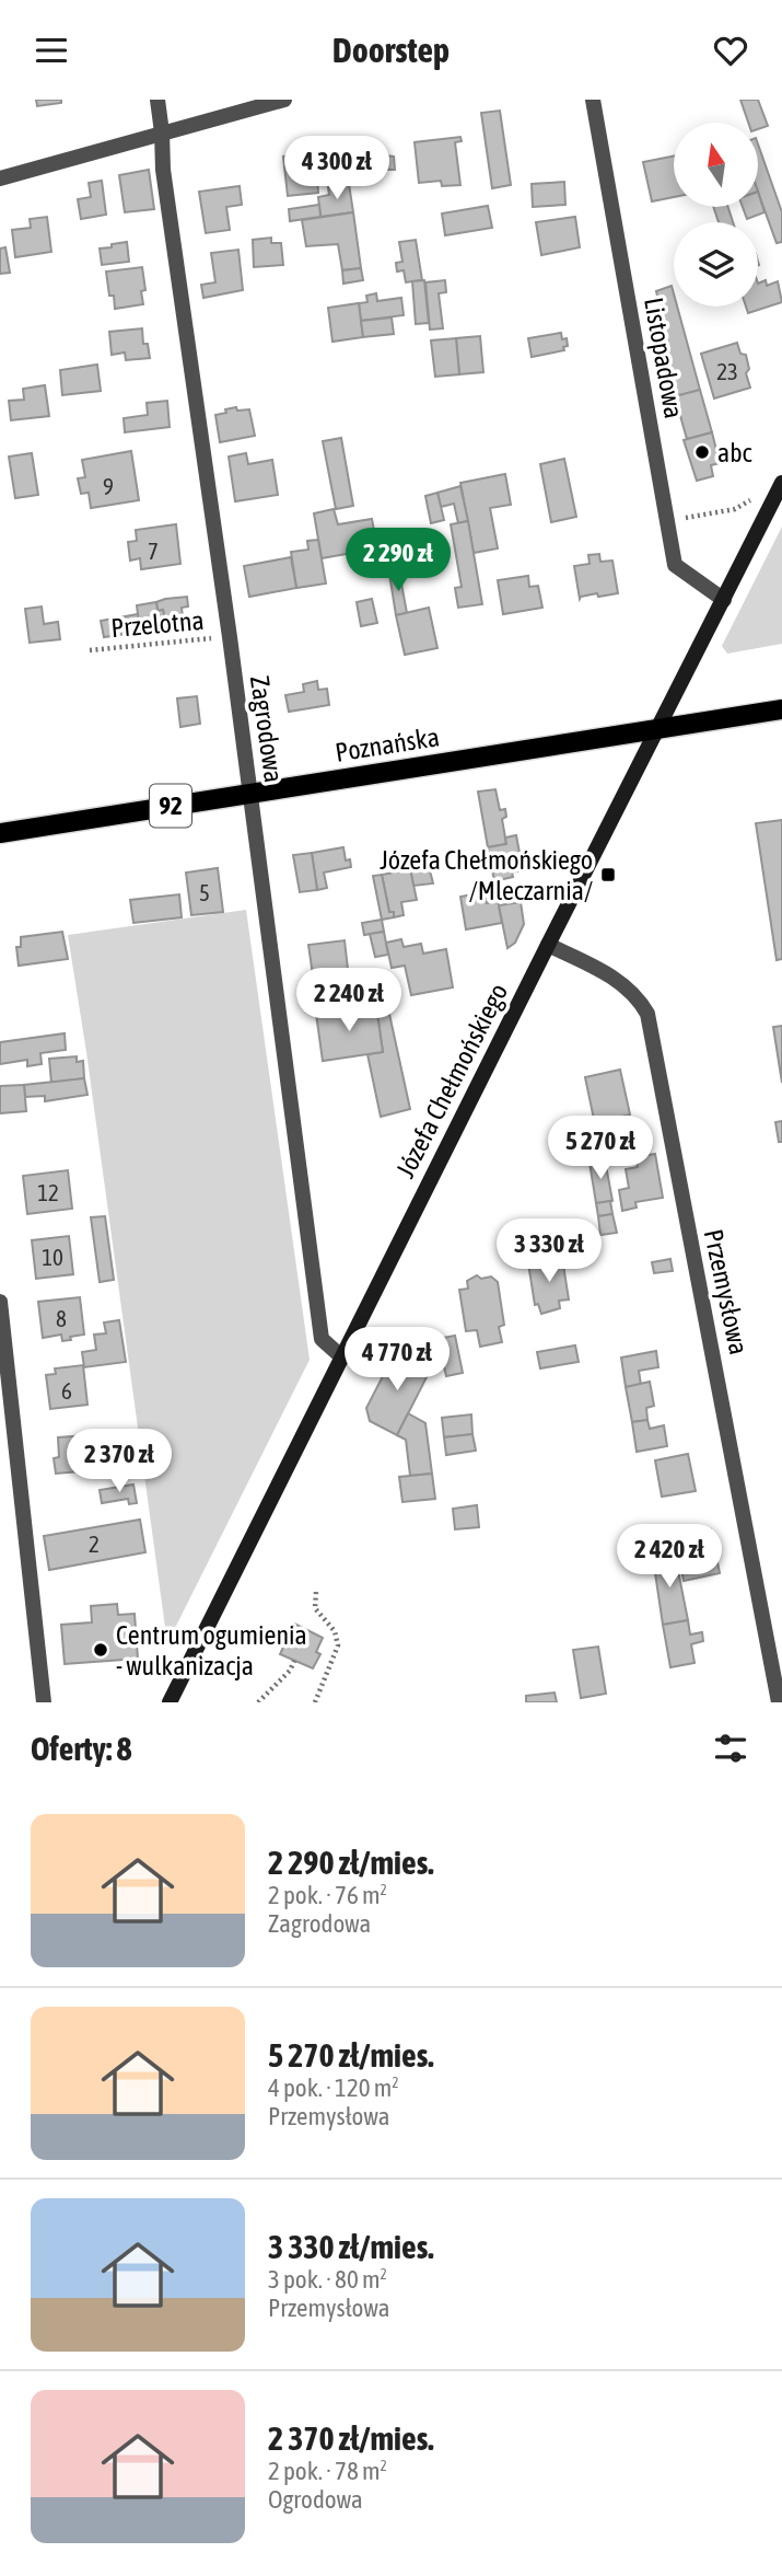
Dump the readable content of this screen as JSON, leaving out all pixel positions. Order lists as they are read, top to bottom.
{
  "streets": {
    "main road": ["Poznańska", "92"],
    "street": [
      "Listopadowa",
      "Zagrodowa",
      "Józefa Chełmońskiego",
      "Przemysłowa"
    ],
    "path": ["Przelotna"]
  },
  "crossings": [
    ["Listopadowa", "Józefa Chełmońskiego"],
    ["Przelotna", "Zagrodowa"],
    ["Zagrodowa", "Poznańska"],
    ["Zagrodowa", "Józefa Chełmońskiego"],
    ["Poznańska", "Józefa Chełmońskiego"],
    ["Józefa Chełmońskiego", "Przemysłowa"]
  ],
  "places": {
    "other": ["abc", "Centrum ogumienia - wulkanizacja"],
    "transit": ["Józefa Chełmońskiego /Mleczarnia/"]
  },
  "house_numbers": [
    "23",
    "9",
    "7",
    "5",
    "12",
    "10",
    "8",
    "6",
    "2"
  ],
  "north": "top",
  "page": {
    "header": "Doorstep",
    "price": [
      "4 300 zł",
      "2 290 zł",
      "2 240 zł",
      "5 270 zł",
      "3 330 zł",
      "4 770 zł",
      "2 370 zł",
      "2 420 zł"
    ],
    "heading": "Oferty: 8",
    "list": [
      {
        "name": "2 290 zł/mies.",
        "note": "2 pok. · 76 m² · Zagrodowa"
      },
      {
        "name": "5 270 zł/mies.",
        "note": "4 pok. · 120 m² · Przemysłowa"
      },
      {
        "name": "3 330 zł/mies.",
        "note": "3 pok. · 80 m² · Przemysłowa"
      },
      {
        "name": "2 370 zł/mies.",
        "note": "2 pok. · 78 m² · Ogrodowa"
      }
    ]
  }
}
